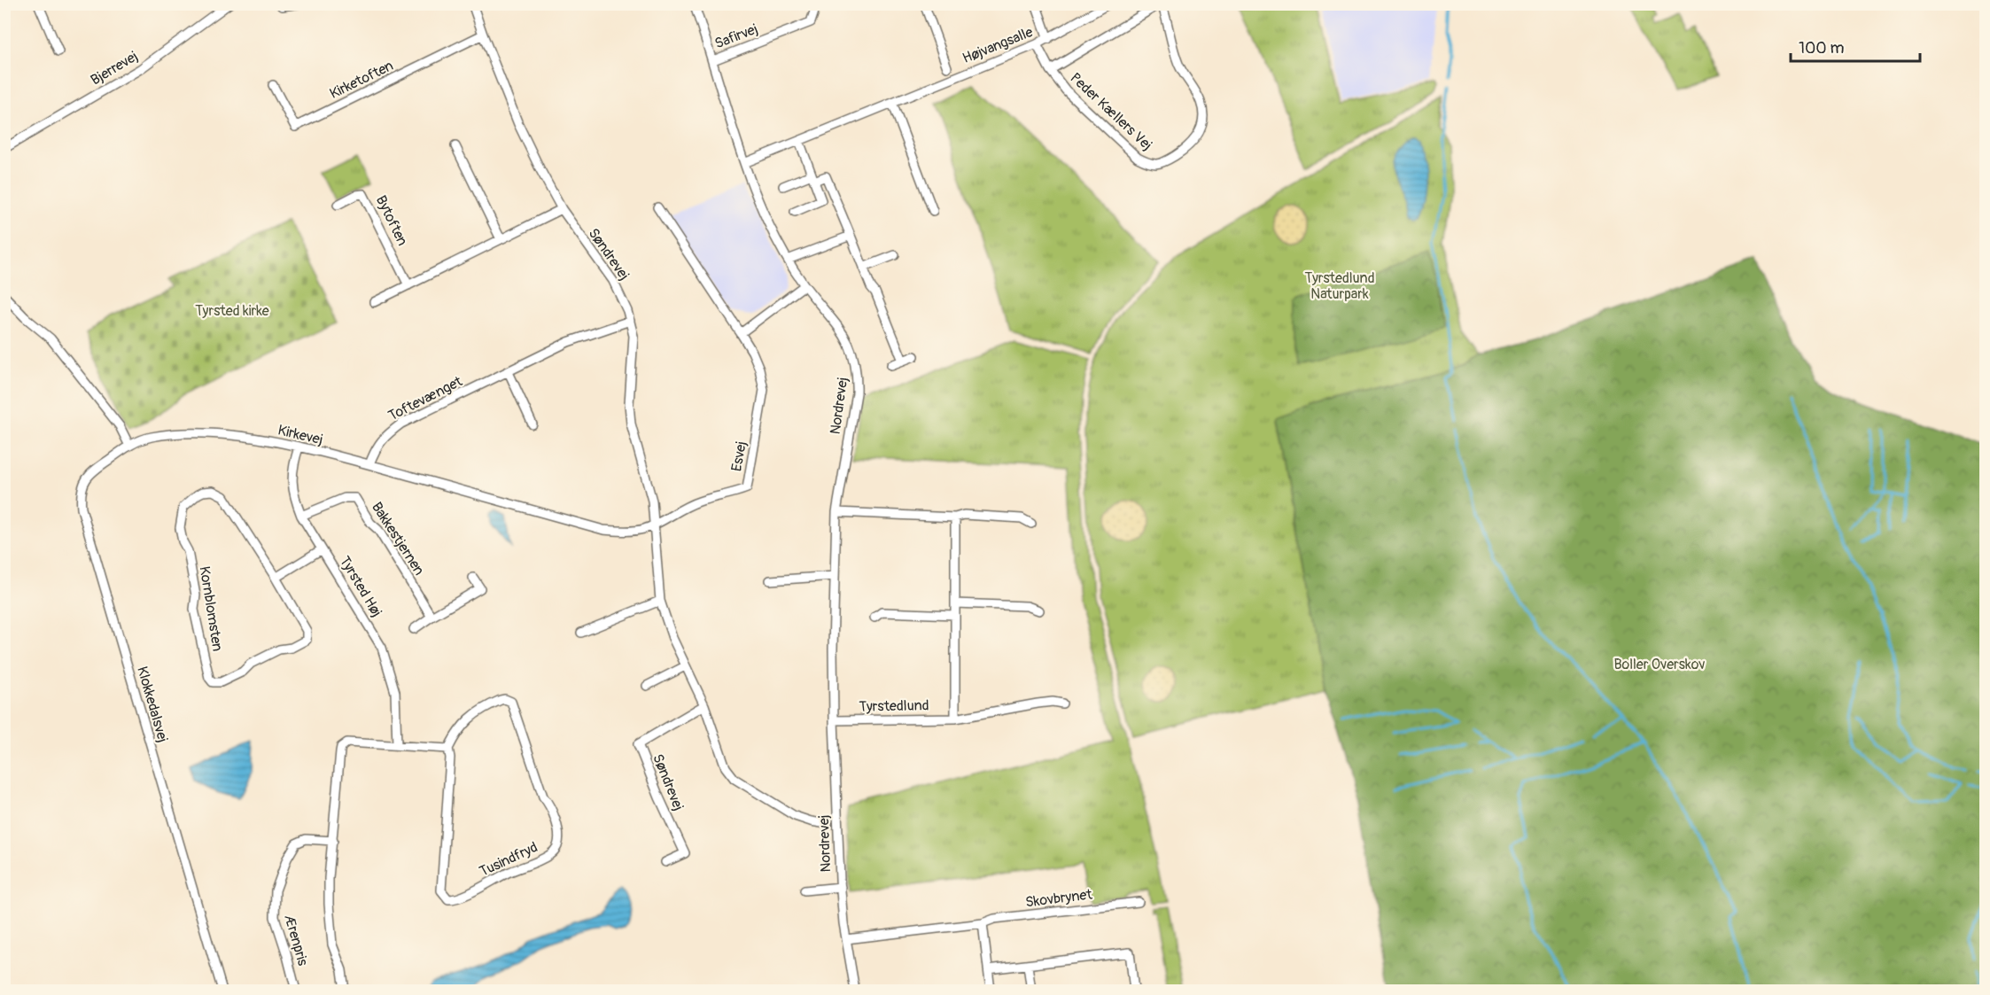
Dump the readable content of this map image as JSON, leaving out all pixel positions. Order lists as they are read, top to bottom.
{
  "streets": {
    "street": [
      "Safirvej",
      "Højvangsalle",
      "Bjerrevej",
      "Kirketoften",
      "Peder Kællers Vej",
      "Bytoften",
      "Søndrevej",
      "Toftevænget",
      "Nordrevej",
      "Kirkevej",
      "Esvej",
      "Bakkestjernen",
      "Tyrsted Høj",
      "Kornblomsten",
      "Klokkedalsvej",
      "Tyrstedlund",
      "Tusindfryd",
      "Skovbrynet",
      "Ærenpris"
    ]
  },
  "crossings": [
    ["Safirvej", "Nordrevej"],
    ["Højvangsalle", "Peder Kællers Vej"],
    ["Højvangsalle", "Nordrevej"],
    ["Kirketoften", "Søndrevej"],
    ["Søndrevej", "Toftevænget"],
    ["Søndrevej", "Kirkevej"],
    ["Søndrevej", "Esvej"],
    ["Toftevænget", "Kirkevej"],
    ["Nordrevej", "Tyrstedlund"],
    ["Nordrevej", "Skovbrynet"],
    ["Kirkevej", "Esvej"],
    ["Kirkevej", "Tyrsted Høj"],
    ["Kirkevej", "Klokkedalsvej"],
    ["Bakkestjernen", "Tyrsted Høj"]
  ],
  "parks": ["Tyrstedlund Naturpark", "Tyrsted kirke", "Boller Overskov"],
  "scale_bar": "100 m"
}
